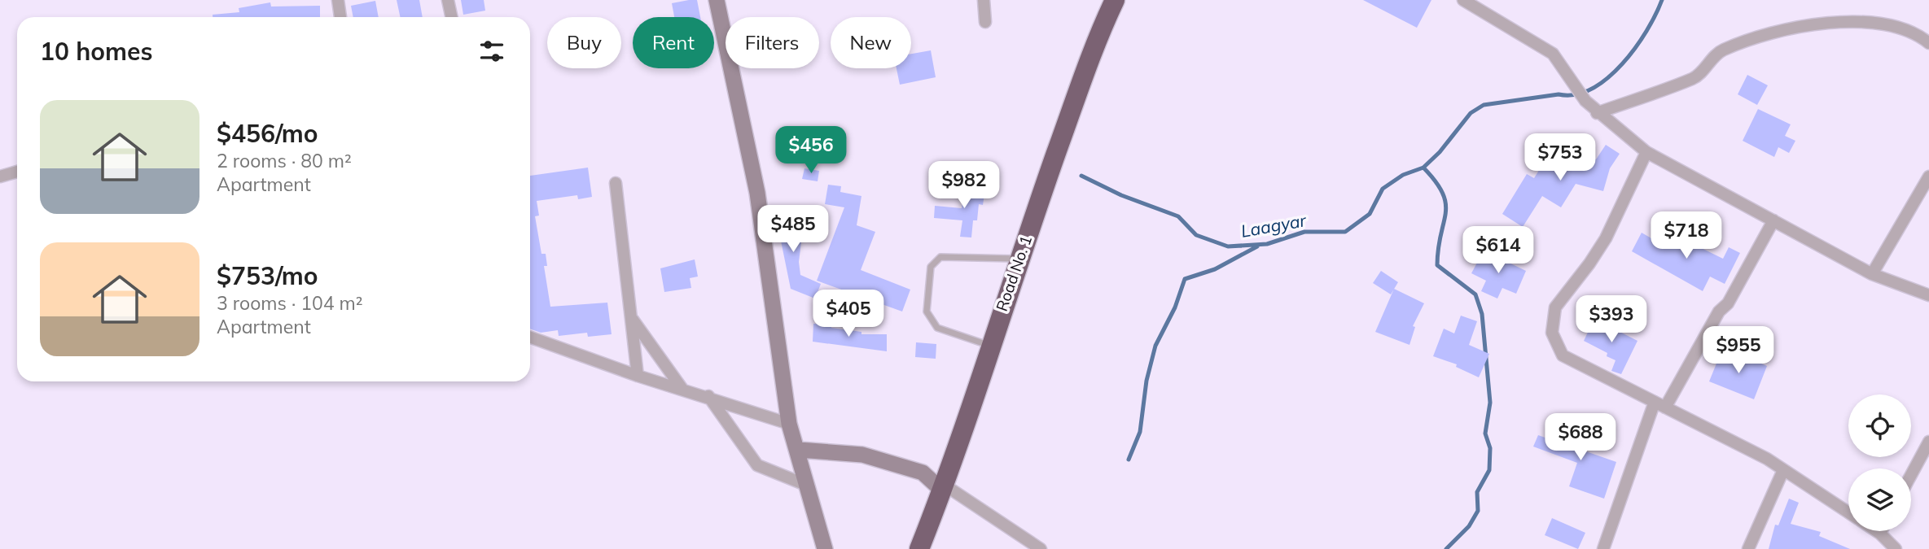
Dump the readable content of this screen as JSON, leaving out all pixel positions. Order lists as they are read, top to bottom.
{
  "streets": {
    "highway": ["Road No. 1"]
  },
  "water": ["Laagyar"],
  "page": {
    "chip": [
      "Buy",
      "Rent",
      "Filters",
      "New"
    ],
    "heading": "10 homes",
    "list": [
      {
        "name": "$456/mo",
        "note": "2 rooms · 80 m² · Apartment"
      },
      {
        "name": "$753/mo",
        "note": "3 rooms · 104 m² · Apartment"
      }
    ],
    "price": [
      "$456",
      "$753",
      "$982",
      "$485",
      "$718",
      "$614",
      "$405",
      "$393",
      "$955",
      "$688"
    ]
  }
}
